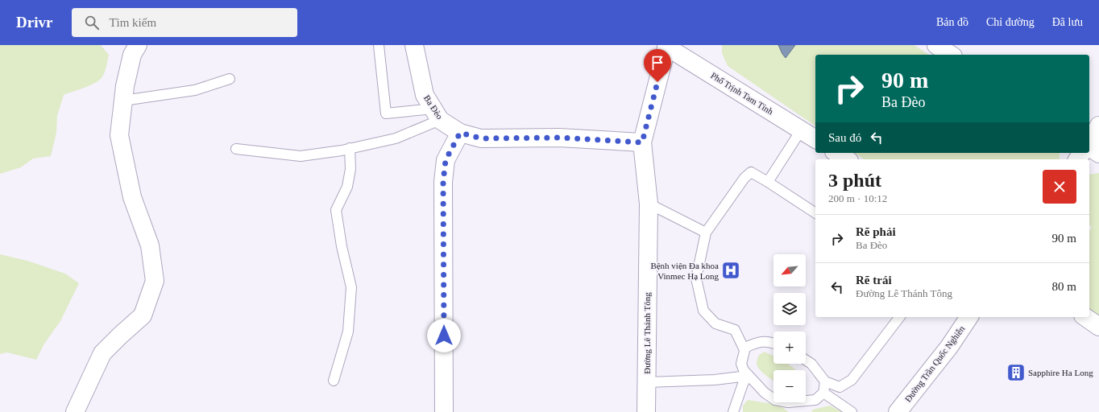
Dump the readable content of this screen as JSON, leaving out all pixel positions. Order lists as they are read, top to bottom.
{
  "streets": {
    "street": [
      "Phố Trịnh Tam Tỉnh",
      "Ba Đèo",
      "Đường Lê Thánh Tông",
      "Đường Trần Quốc Nghiễn"
    ]
  },
  "crossings": [
    ["Phố Trịnh Tam Tỉnh", "Đường Lê Thánh Tông"],
    ["Ba Đèo", "Đường Lê Thánh Tông"]
  ],
  "places": {
    "hospital": ["Bệnh viện Đa khoa Vinmec Hạ Long"],
    "building": ["Sapphire Ha Long"]
  },
  "north": "bottom left",
  "page": {
    "header": "Drivr",
    "search": "Tìm kiếm",
    "nav": ["Bản đồ", "Chỉ đường", "Đã lưu"],
    "turn": ["90 m", "Ba Đèo"],
    "then": "Sau đó",
    "heading": ["3 phút", "200 m · 10:12"],
    "list": [
      {
        "name": "Rẽ phải",
        "note": "Ba Đèo",
        "value": "90 m"
      },
      {
        "name": "Rẽ trái",
        "note": "Đường Lê Thánh Tông",
        "value": "80 m"
      }
    ],
    "map_buttons": ["+", "−"]
  }
}
